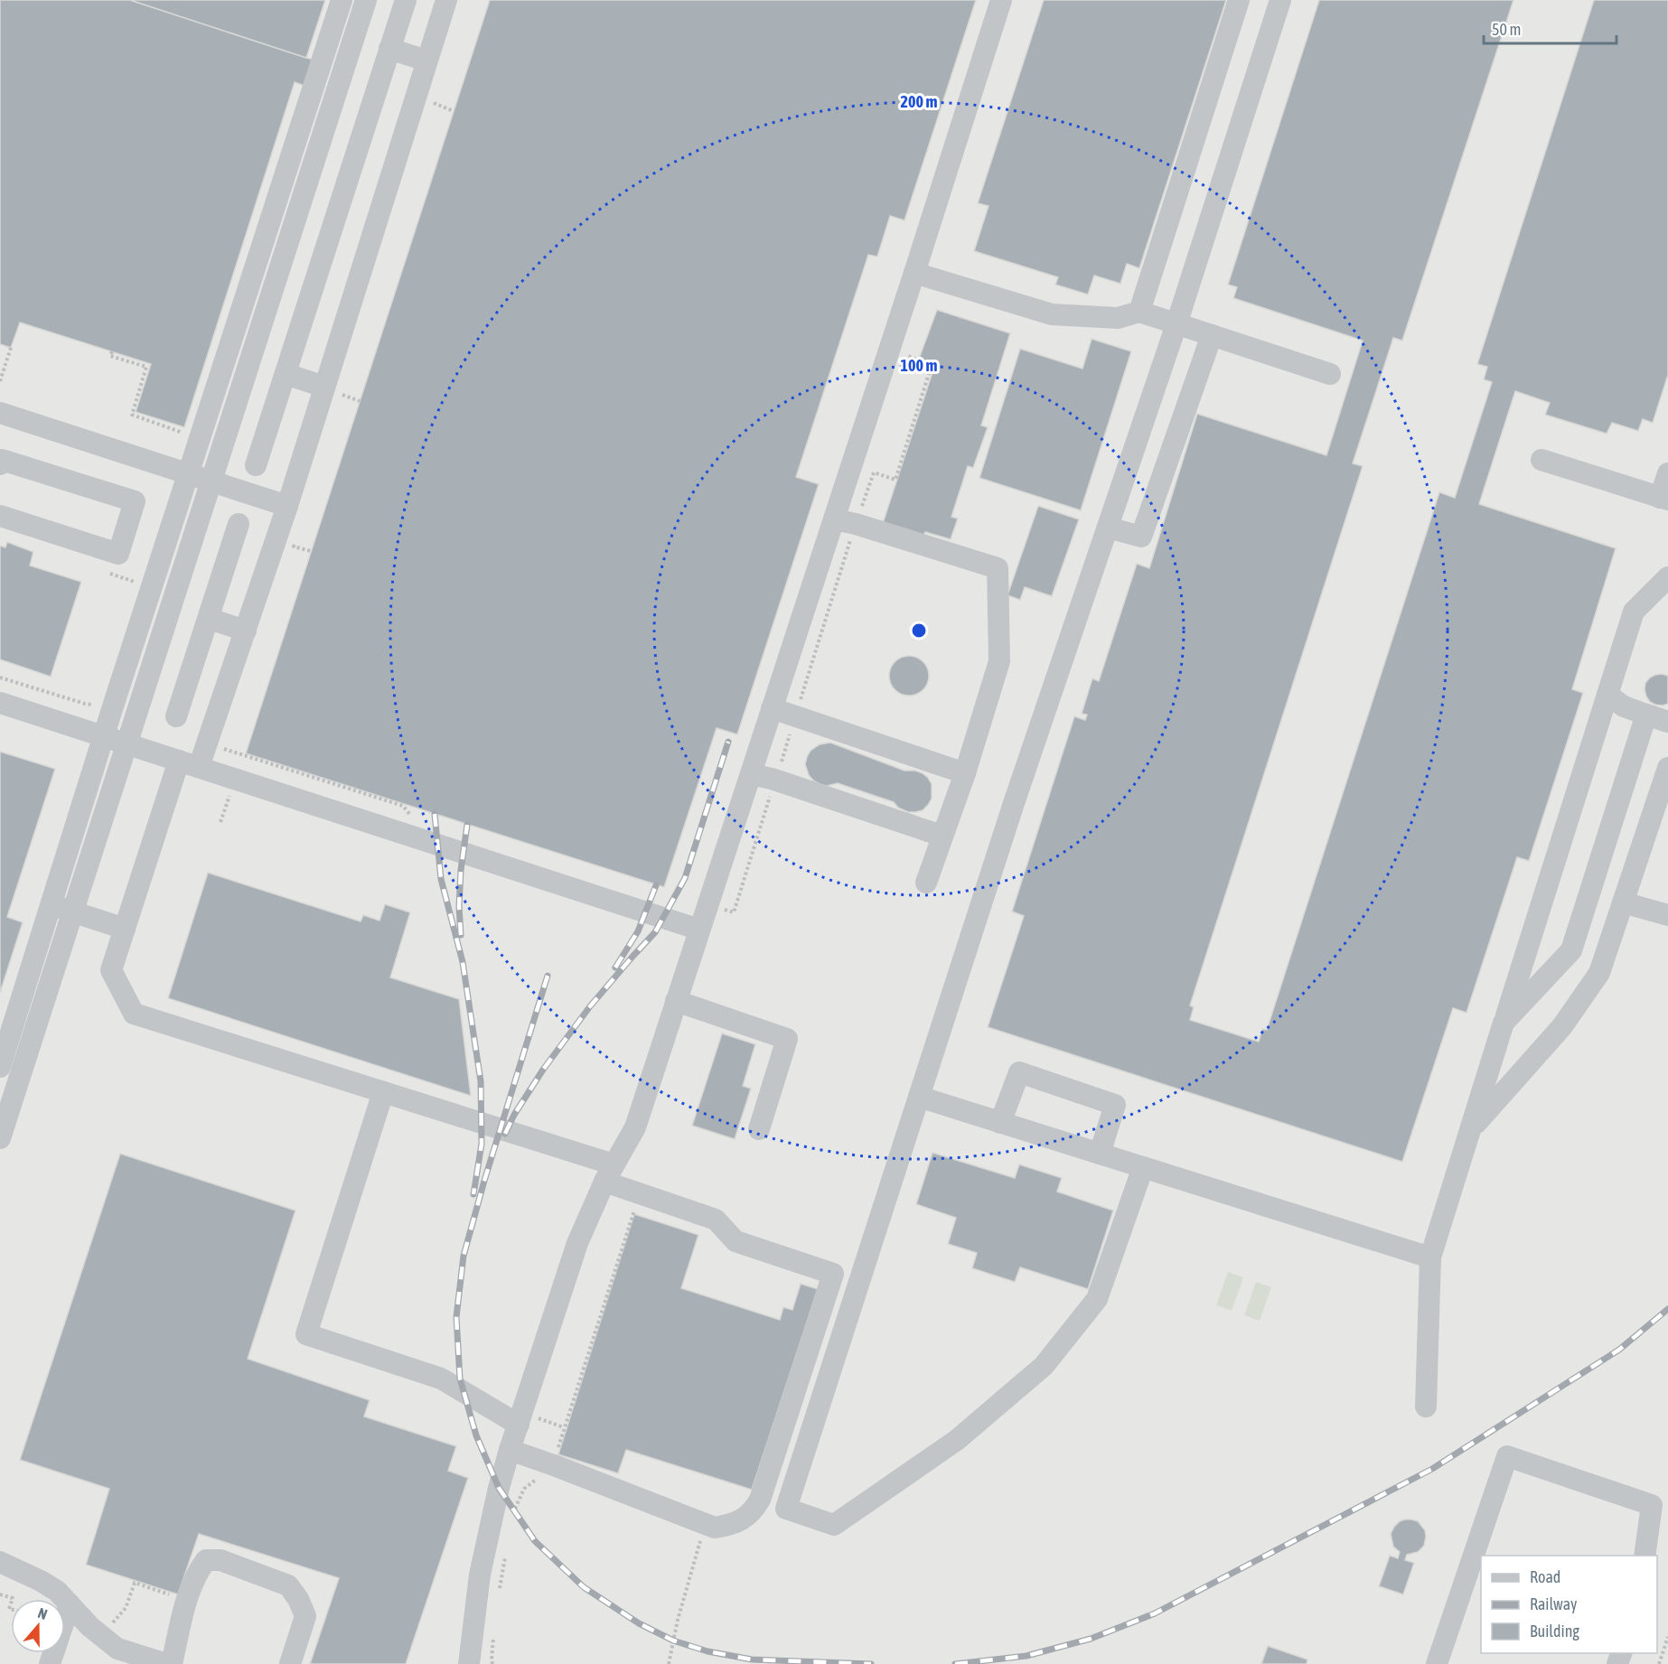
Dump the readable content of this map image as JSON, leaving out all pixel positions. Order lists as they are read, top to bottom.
{
  "legend": ["Road", "Railway", "Building"],
  "scale_bar": "50 m",
  "north": "top",
  "rings": ["200 m", "100 m"]
}
